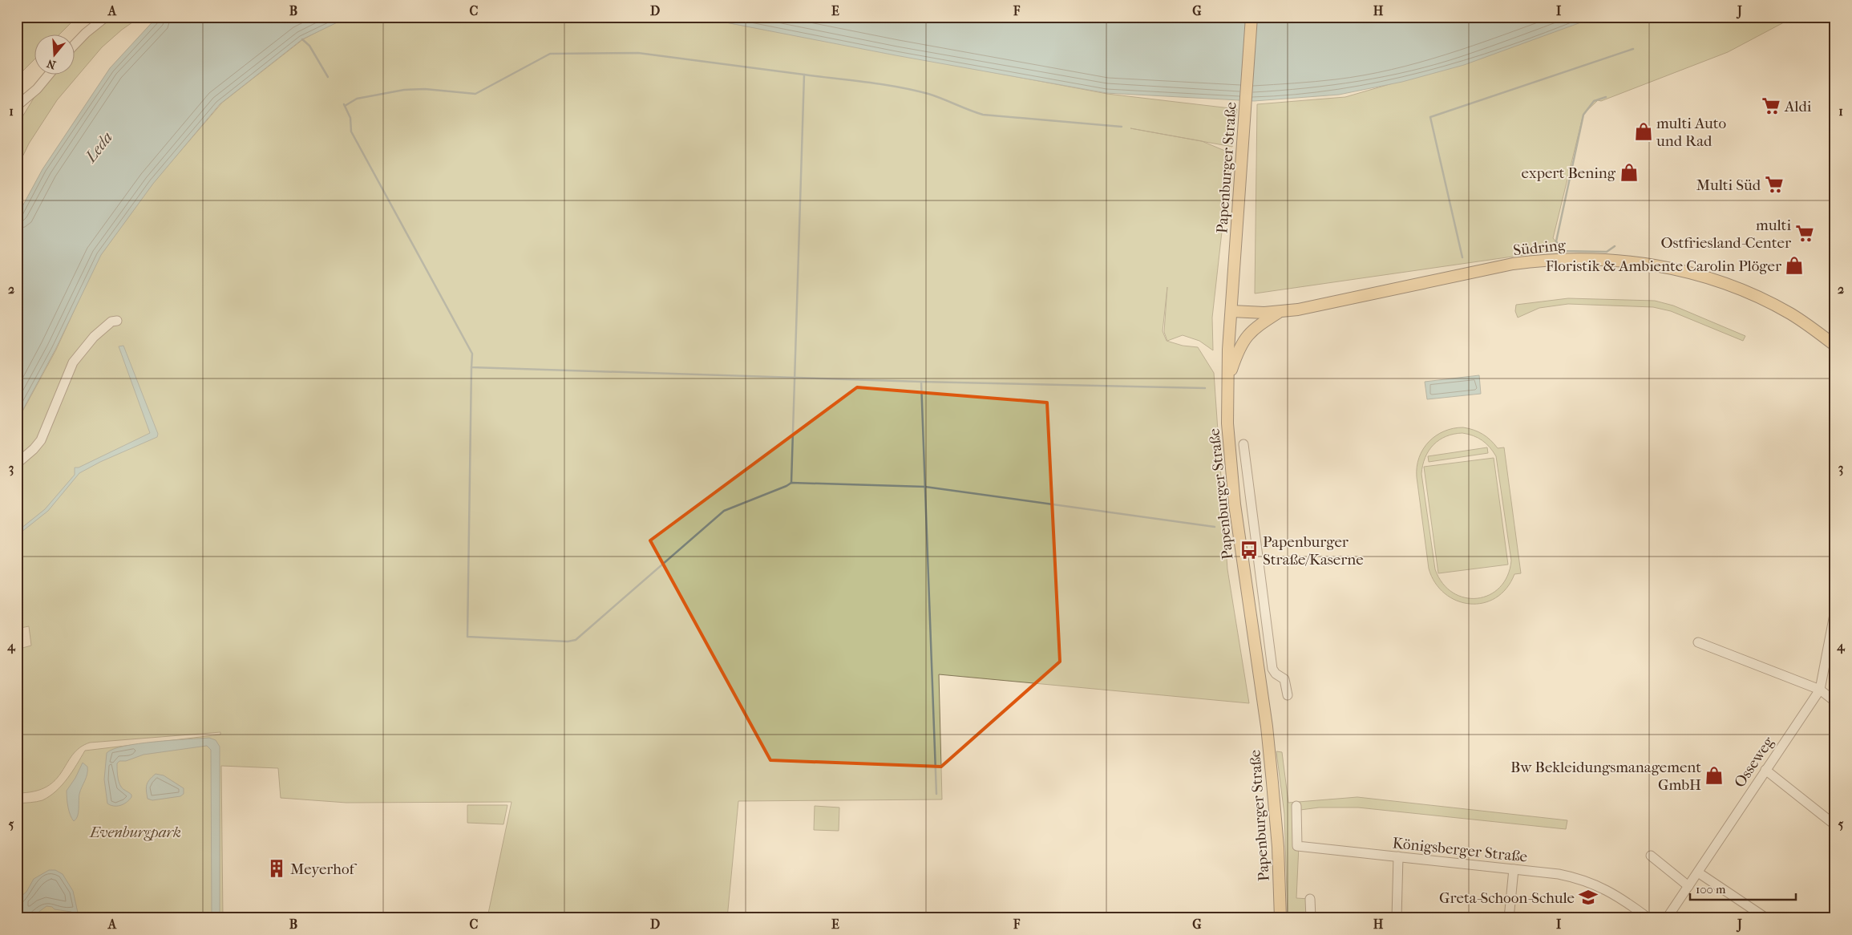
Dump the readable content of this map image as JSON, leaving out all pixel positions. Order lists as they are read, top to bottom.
{
  "streets": {
    "main road": ["Papenburger Straße", "Südring"],
    "street": ["Osseweg", "Königsberger Straße"]
  },
  "crossings": [
    ["Papenburger Straße", "Südring"]
  ],
  "water": ["Leda"],
  "parks": ["Evenburgpark"],
  "places": {
    "supermarket": ["Aldi", "Multi Süd", "multi Ostfriesland-Center"],
    "shop": [
      "multi Auto und Rad",
      "expert Bening",
      "Floristik & Ambiente Carolin Plöger",
      "Bw Bekleidungsmanagement GmbH"
    ],
    "bus stop": ["Papenburger Straße/Kaserne"],
    "building": ["Meyerhof"],
    "school or university": ["Greta-Schoon-Schule"]
  },
  "scale_bar": "100 m",
  "north": "bottom",
  "grid": {
    "columns": [
      "A",
      "B",
      "C",
      "D",
      "E",
      "F",
      "G",
      "H",
      "I",
      "J"
    ],
    "rows": [
      "1",
      "2",
      "3",
      "4",
      "5"
    ]
  }
}
